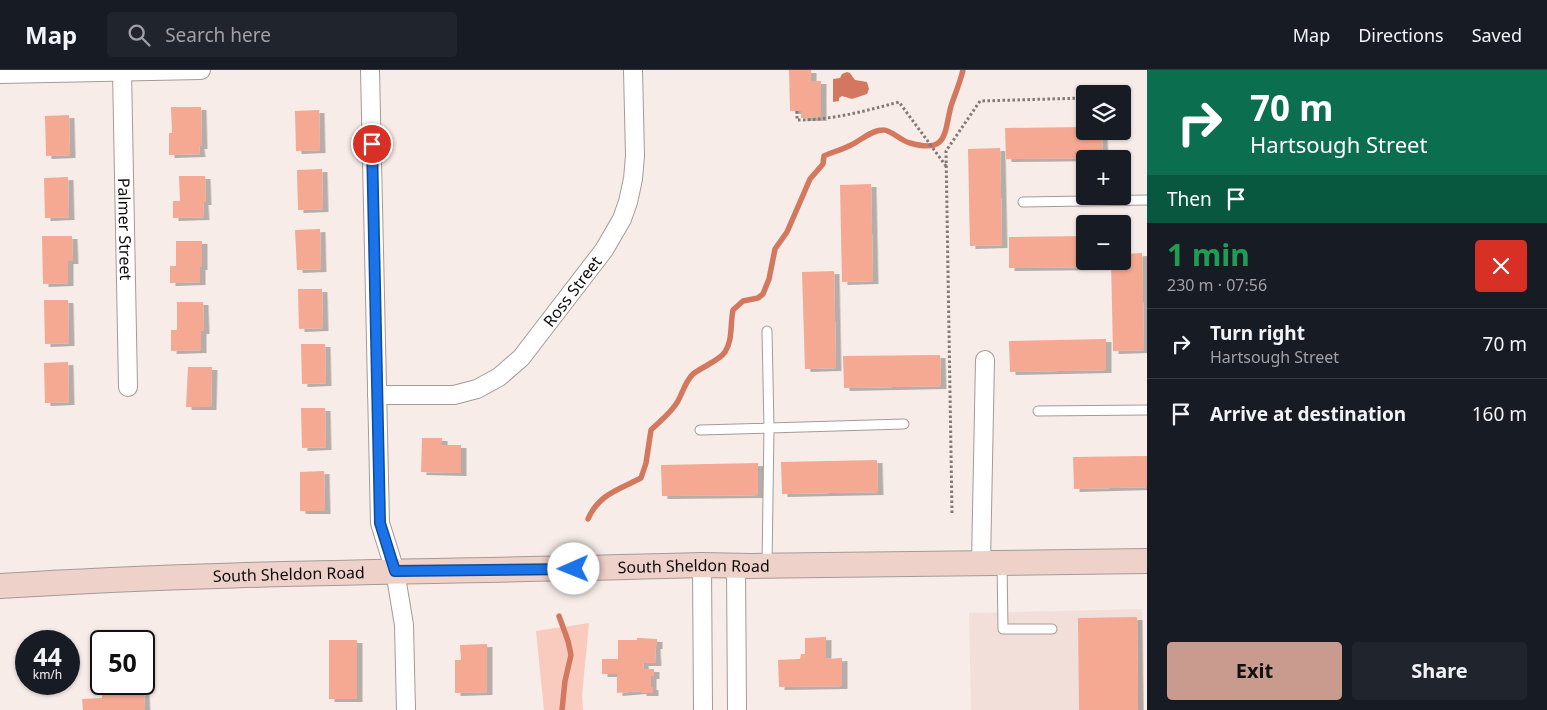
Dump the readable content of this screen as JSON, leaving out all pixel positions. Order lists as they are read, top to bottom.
{
  "streets": {
    "main road": ["South Sheldon Road"],
    "street": ["Palmer Street", "Ross Street"]
  },
  "page": {
    "header": "Map",
    "search": "Search here",
    "nav": ["Map", "Directions", "Saved"],
    "turn": ["70 m", "Hartsough Street"],
    "map_buttons": ["+", "−"],
    "then": "Then",
    "heading": ["1 min", "230 m · 07:56"],
    "list": [
      {
        "name": "Turn right",
        "note": "Hartsough Street",
        "value": "70 m"
      },
      {
        "name": "Arrive at destination",
        "value": "160 m"
      }
    ],
    "speed": "44 km/h",
    "limit": "50",
    "buttons": ["Exit", "Share"]
  }
}
